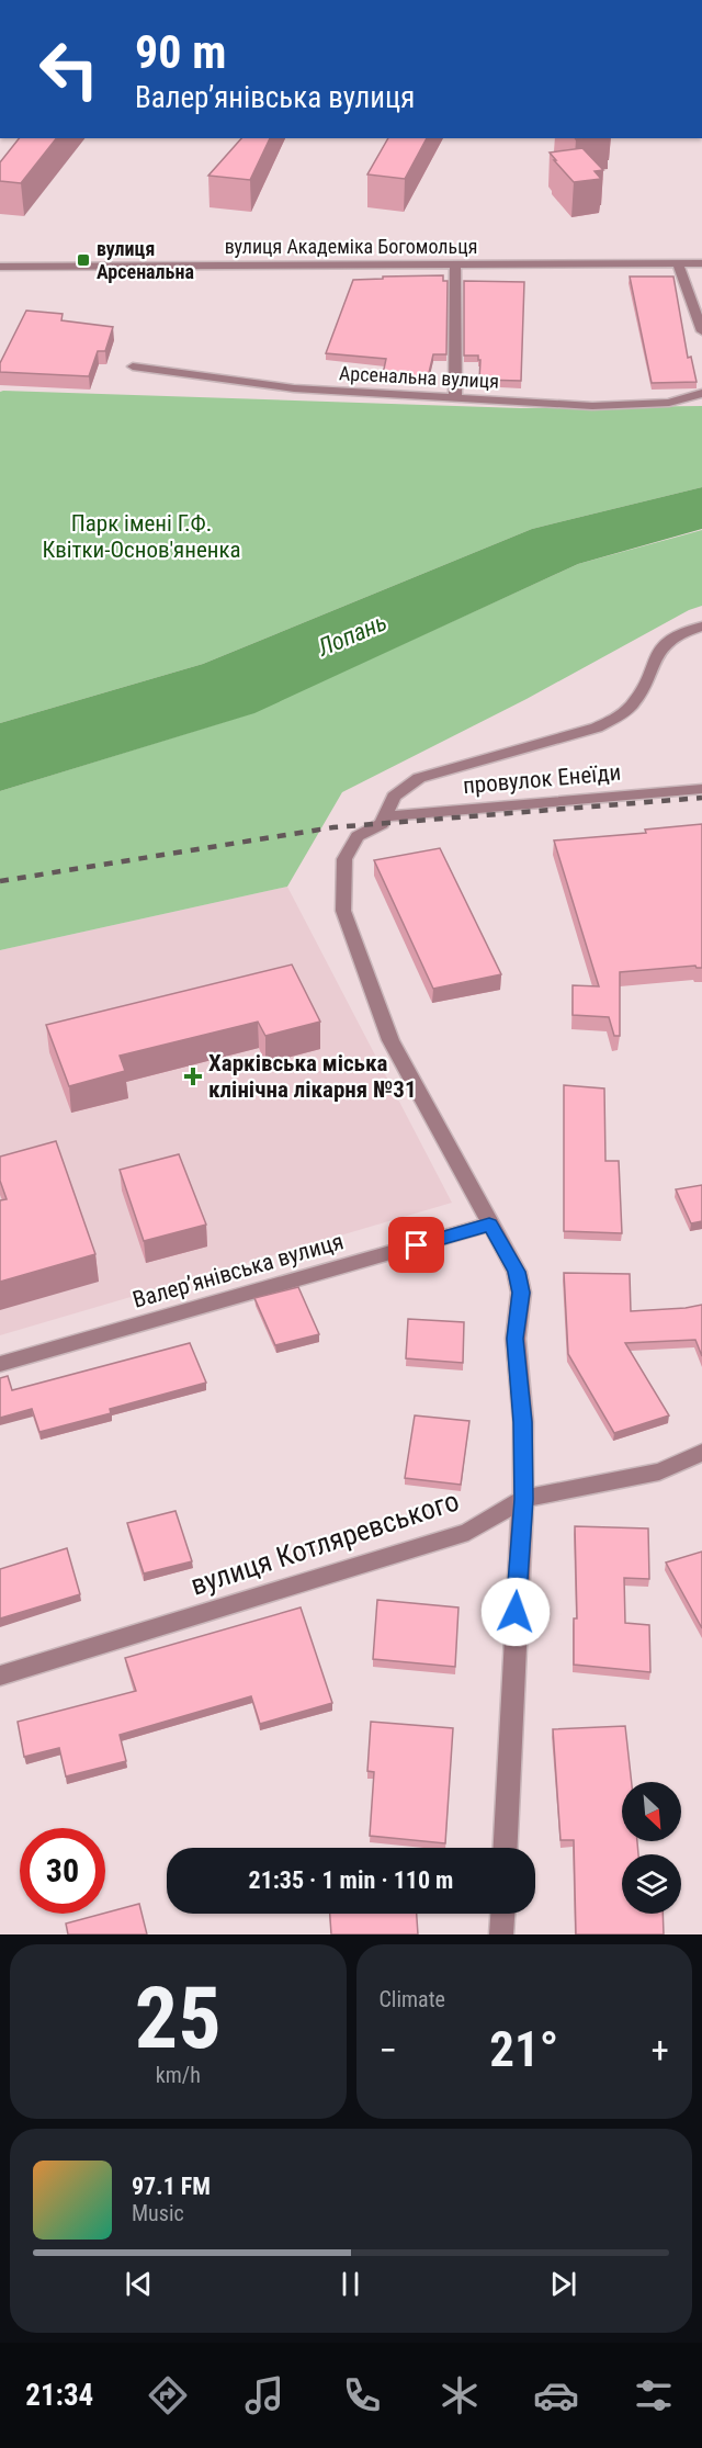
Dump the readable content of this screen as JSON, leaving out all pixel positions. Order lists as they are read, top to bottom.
{
  "streets": {
    "street": [
      "вулиця Академіка Богомольця",
      "Арсенальна вулиця",
      "провулок Енеїди",
      "Валер’янівська вулиця",
      "вулиця Котляревського"
    ]
  },
  "water": ["Лопань"],
  "parks": ["Парк імені Г.Ф. Квітки-Основ'яненка"],
  "places": {
    "transit": ["вулиця Арсенальна"],
    "health": ["Харківська міська клінічна лікарня №31"]
  },
  "north": "bottom right",
  "page": {
    "turn": ["90 m", "Валер’янівська вулиця"],
    "limit": "30",
    "trip": "21:35 · 1 min · 110 m",
    "tile": [
      ["25", "km/h"],
      "Climate"
    ],
    "heat": ["−", "21°", "+"],
    "song": ["97.1 FM", "Music"],
    "tabs": "21:34"
  }
}
